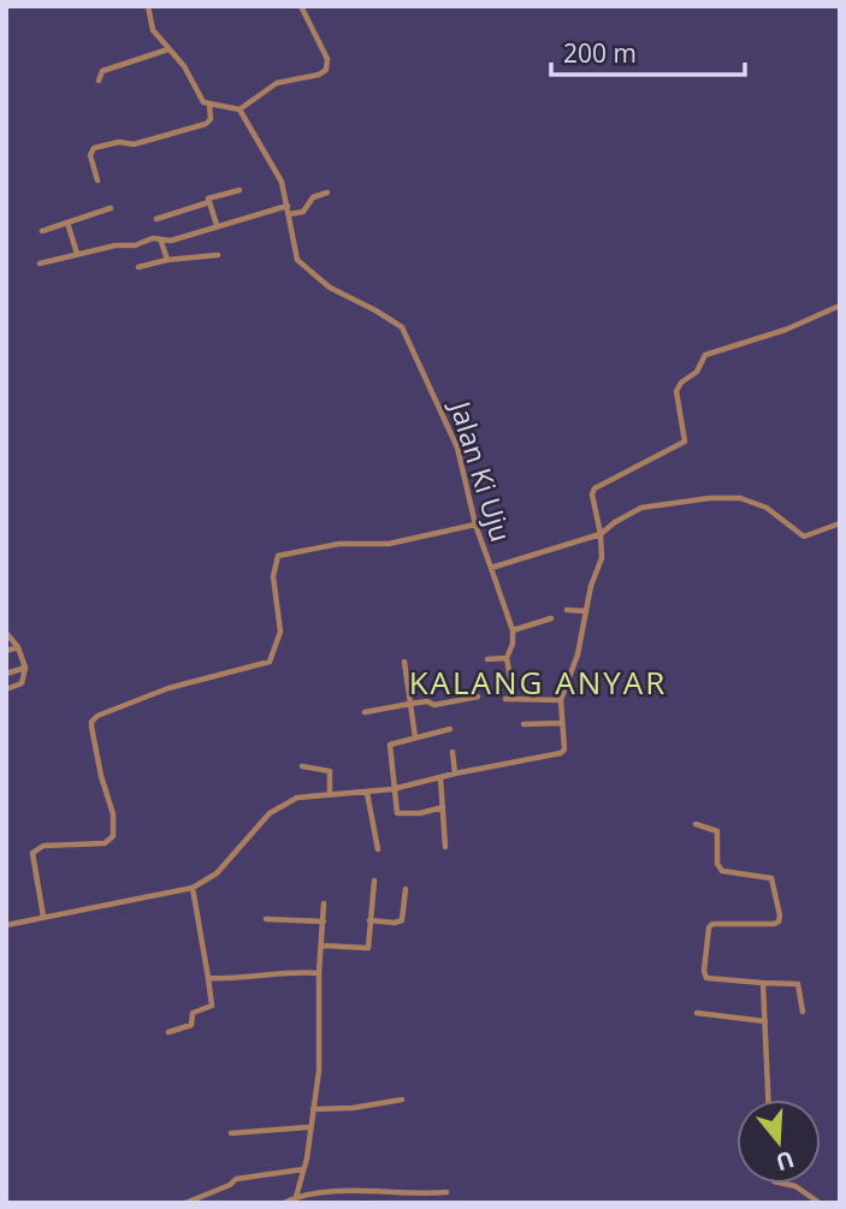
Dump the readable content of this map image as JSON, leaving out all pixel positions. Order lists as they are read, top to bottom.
{
  "streets": {
    "street": ["Jalan Ki Uju"]
  },
  "districts": ["KALANG ANYAR"],
  "scale_bar": "200 m",
  "north": "bottom"
}
